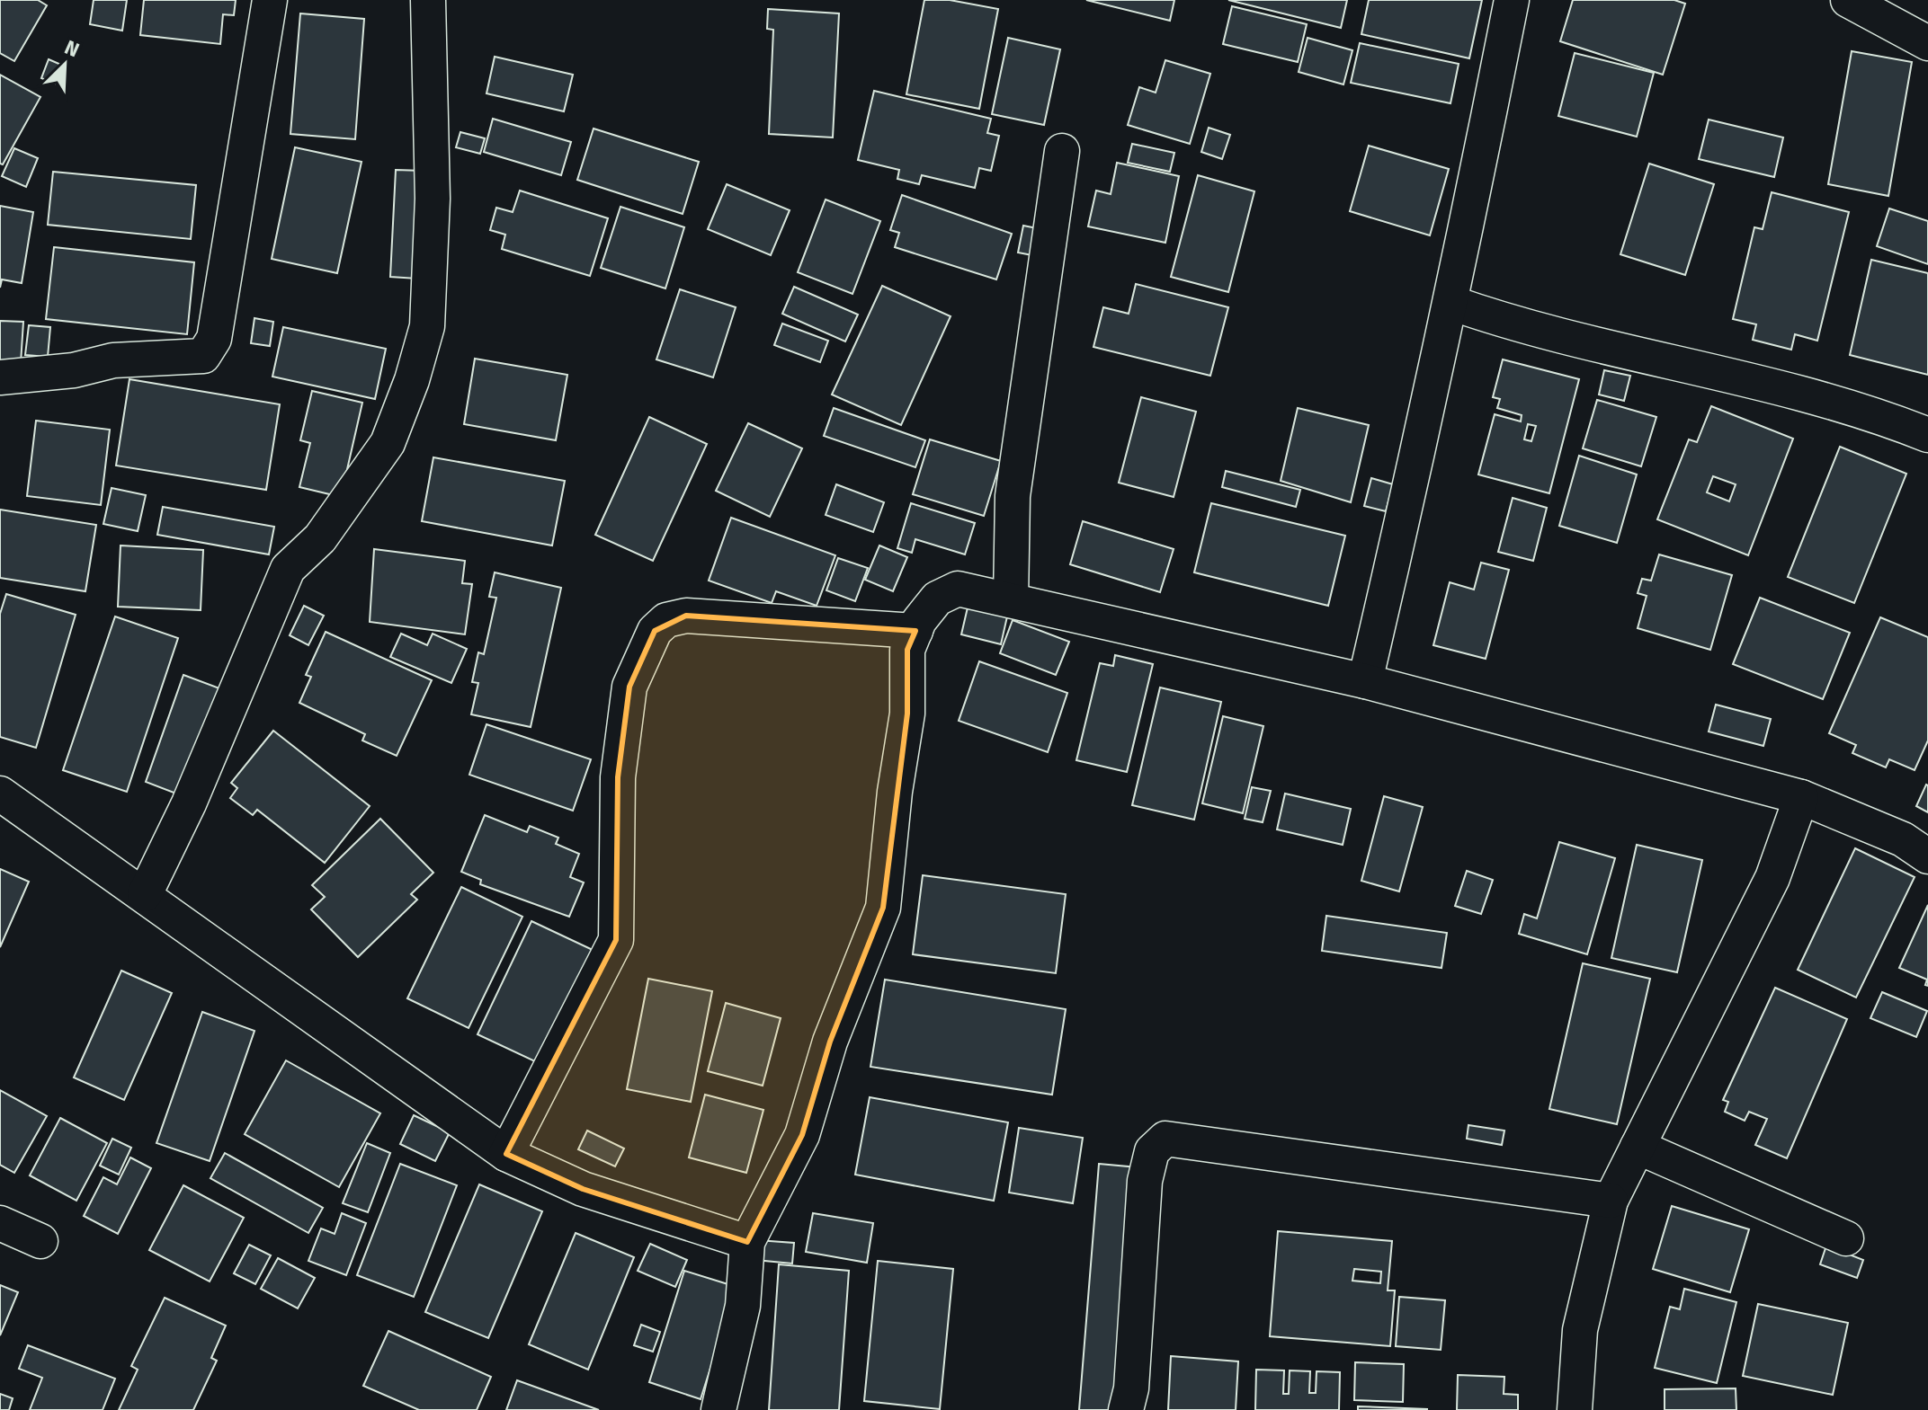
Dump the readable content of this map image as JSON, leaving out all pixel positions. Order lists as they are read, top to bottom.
{
  "north": "top right"
}
